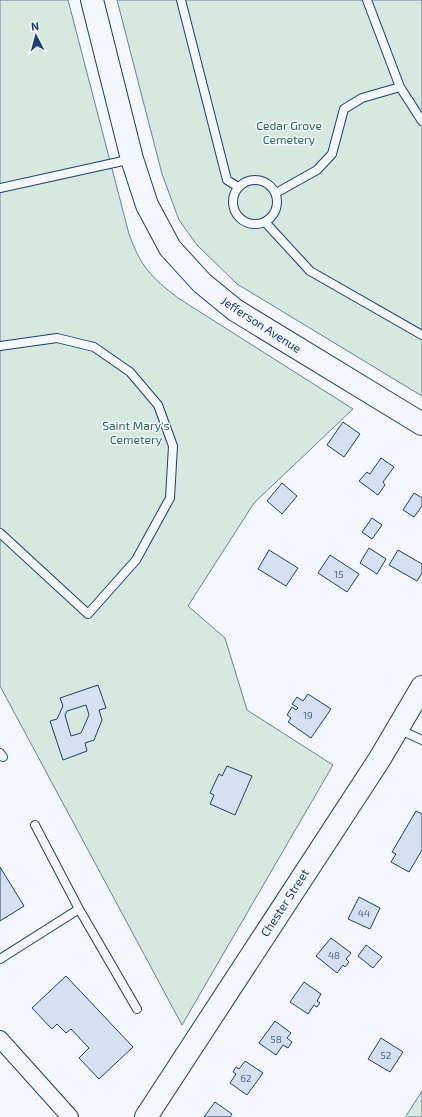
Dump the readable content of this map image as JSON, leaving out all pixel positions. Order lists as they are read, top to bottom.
{
  "streets": {
    "main road": ["Jefferson Avenue", "Chester Street"]
  },
  "parks": ["Cedar Grove Cemetery", "Saint Mary's Cemetery"],
  "house_numbers": [
    "15",
    "19",
    "44",
    "48",
    "58",
    "52",
    "62"
  ],
  "north": "top"
}
